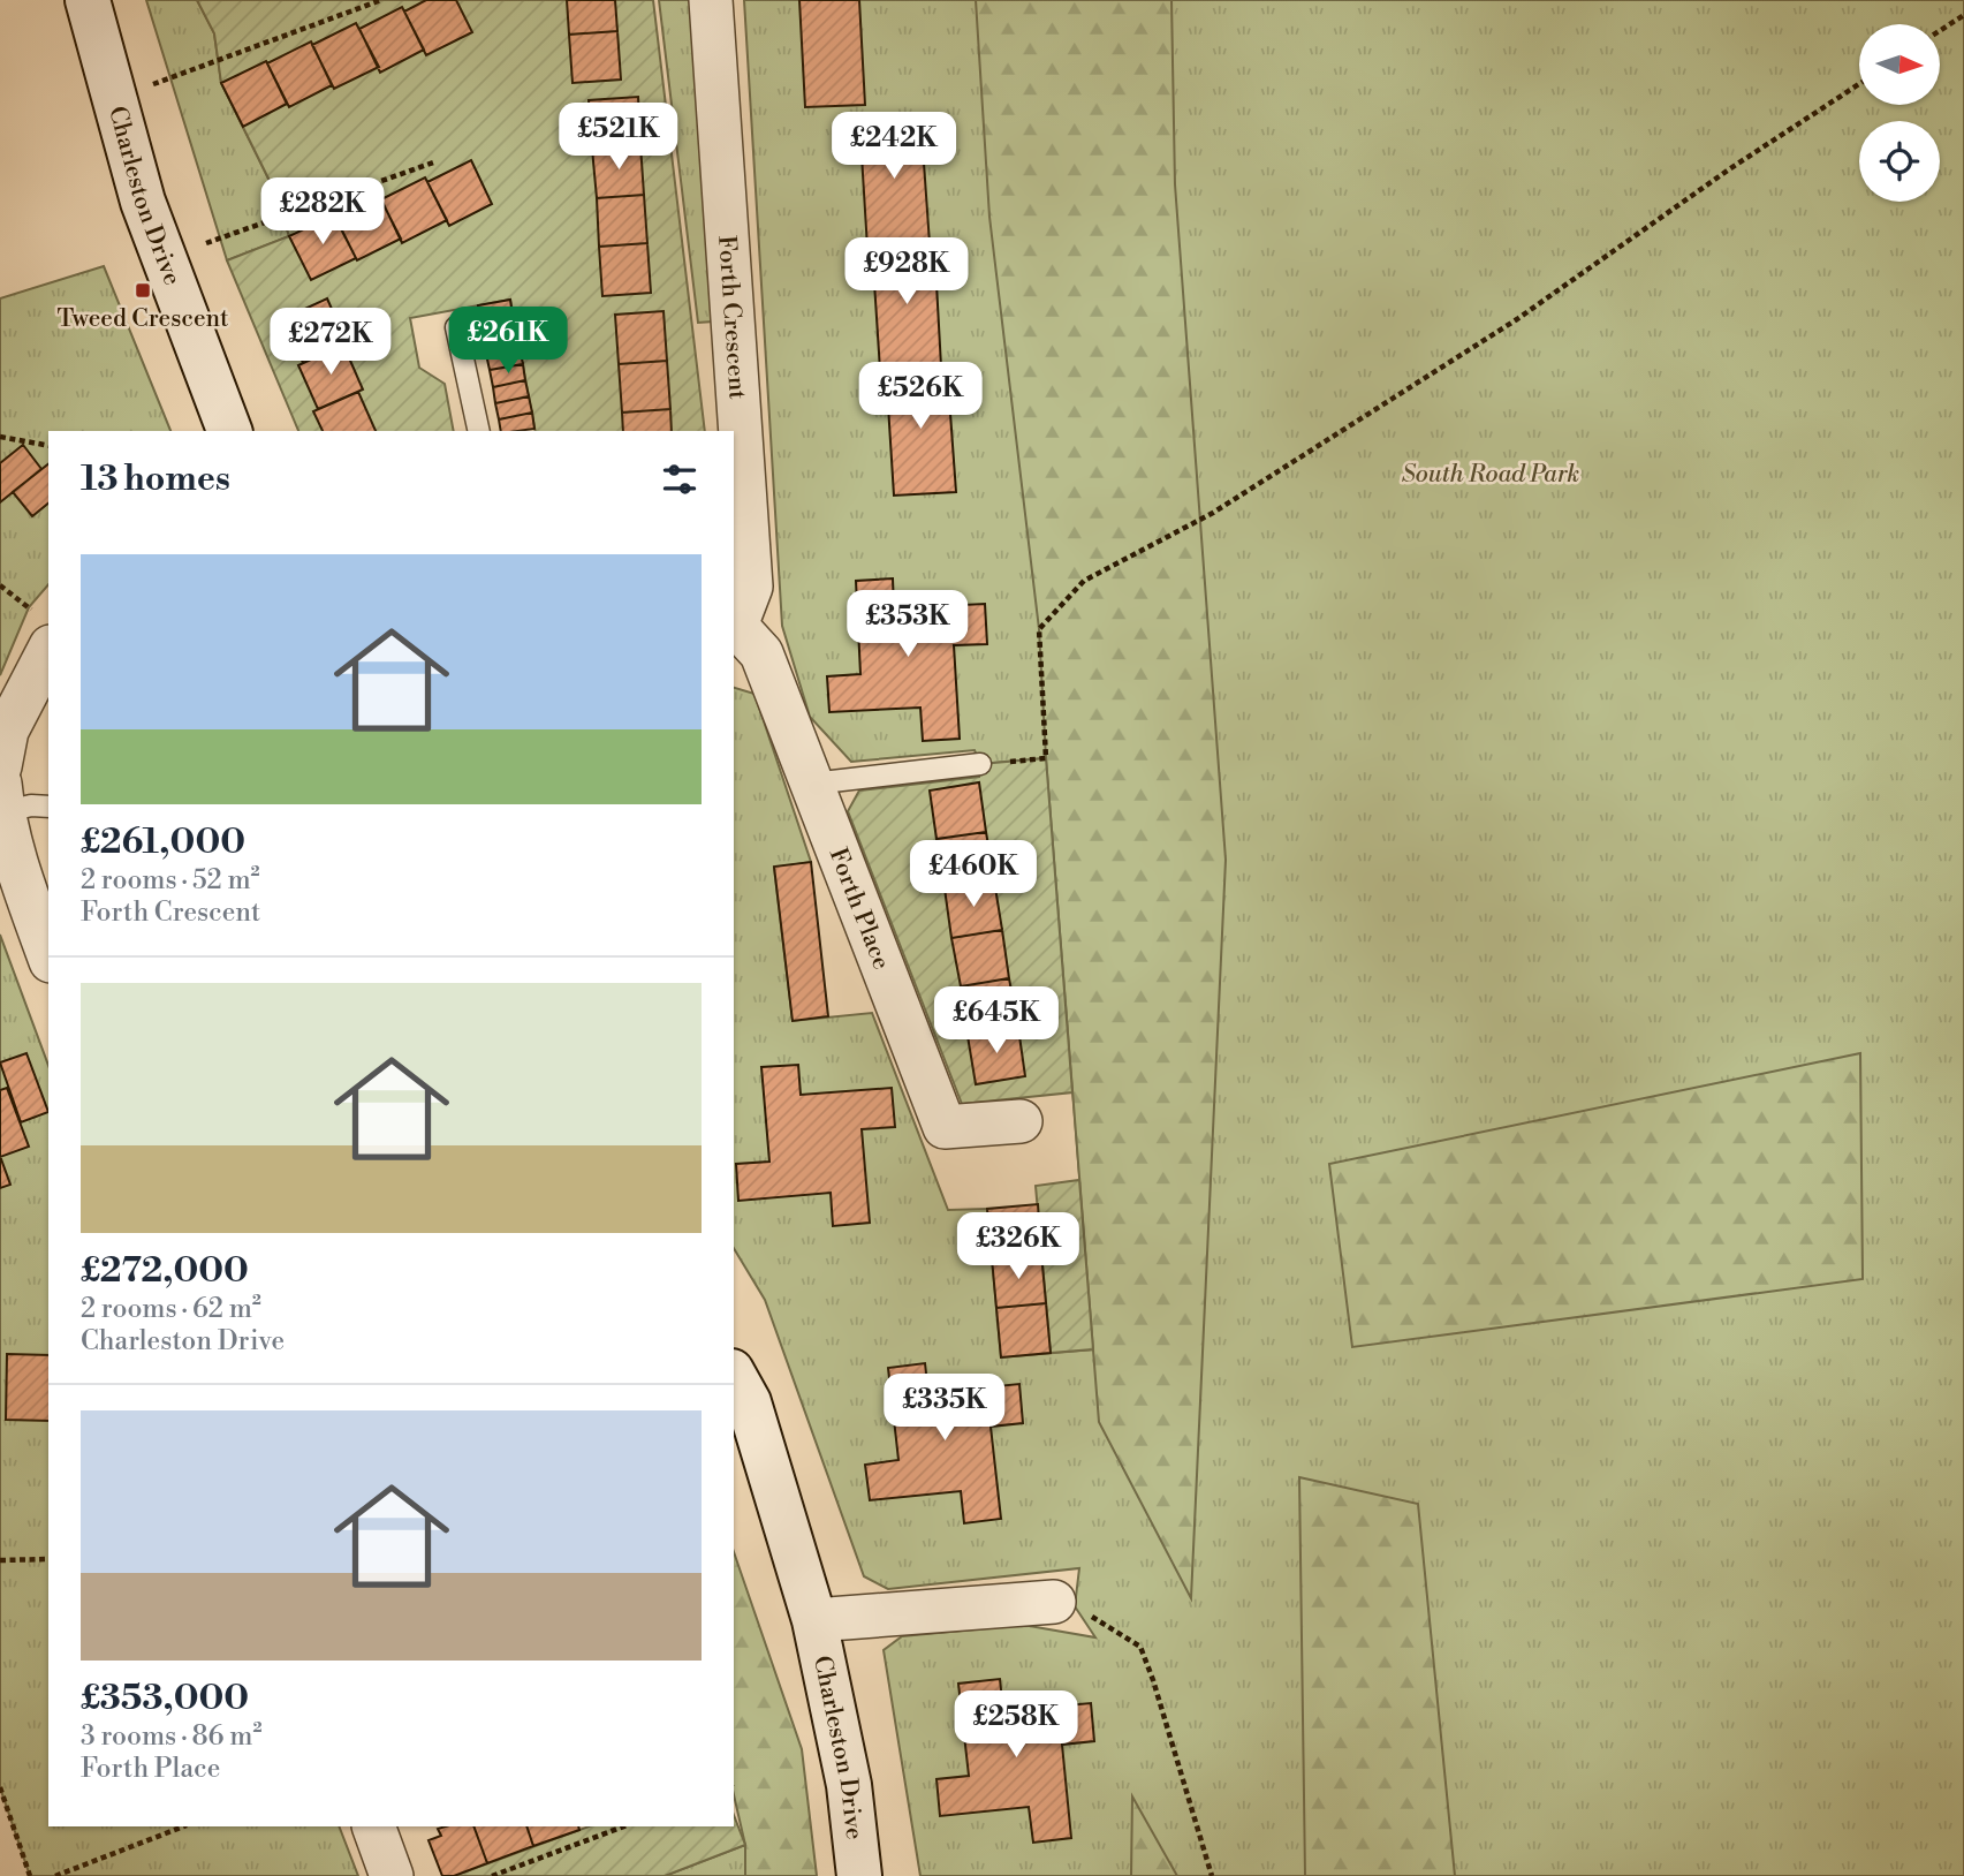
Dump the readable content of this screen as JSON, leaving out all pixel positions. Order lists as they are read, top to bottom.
{
  "streets": {
    "street": ["Charleston Drive", "Forth Crescent", "Forth Place"]
  },
  "crossings": [
    ["Forth Crescent", "Forth Place"]
  ],
  "parks": ["South Road Park"],
  "places": {
    "transit": ["Tweed Crescent"]
  },
  "north": "right",
  "page": {
    "price": [
      "£521K",
      "£242K",
      "£282K",
      "£928K",
      "£261K",
      "£272K",
      "£526K",
      "£353K",
      "£460K",
      "£645K",
      "£326K",
      "£335K",
      "£258K"
    ],
    "heading": "13 homes",
    "list": [
      {
        "name": "£261,000",
        "note": "2 rooms · 52 m² · Forth Crescent"
      },
      {
        "name": "£272,000",
        "note": "2 rooms · 62 m² · Charleston Drive"
      },
      {
        "name": "£353,000",
        "note": "3 rooms · 86 m² · Forth Place"
      }
    ]
  }
}
